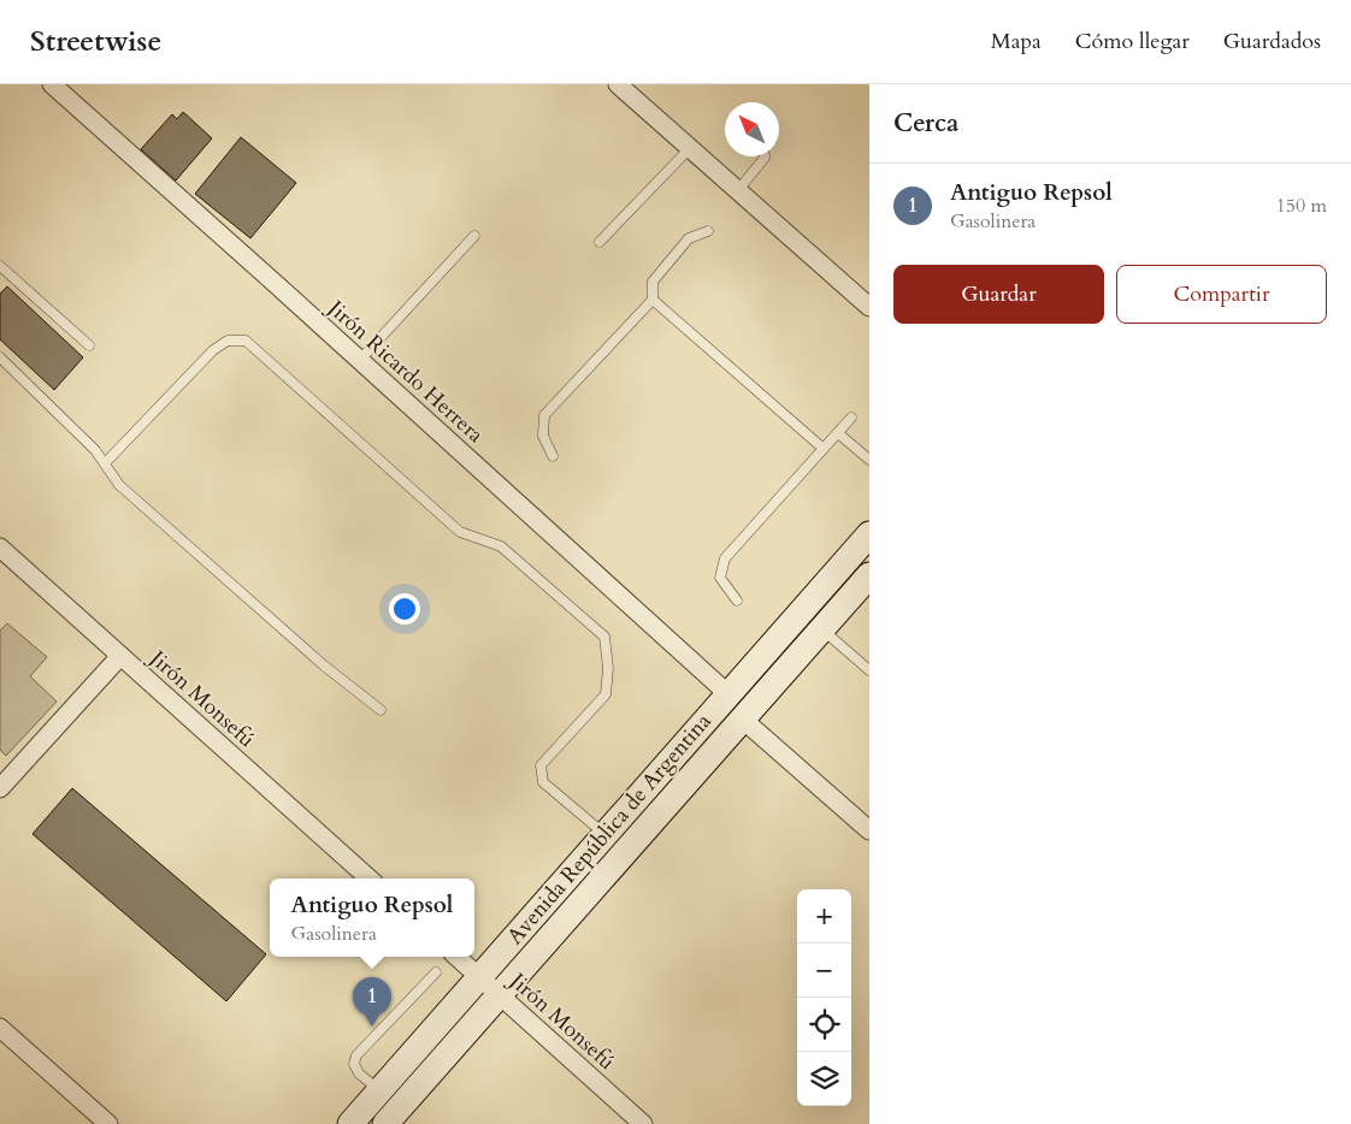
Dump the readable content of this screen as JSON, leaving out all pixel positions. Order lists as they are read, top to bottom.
{
  "streets": {
    "main road": ["Avenida República de Argentina"],
    "street": ["Jirón Ricardo Herrera", "Jirón Monsefú"]
  },
  "crossings": [
    ["Jirón Ricardo Herrera", "Avenida República de Argentina"],
    ["Jirón Monsefú", "Avenida República de Argentina"]
  ],
  "north": "top left",
  "page": {
    "header": "Streetwise",
    "nav": ["Mapa", "Cómo llegar", "Guardados"],
    "heading": "Cerca",
    "list": [
      {
        "mark": "1",
        "name": "Antiguo Repsol",
        "note": "Gasolinera",
        "value": "150 m"
      }
    ],
    "buttons": ["Guardar", "Compartir"],
    "popup": ["Antiguo Repsol", "Gasolinera"],
    "map_buttons": ["+", "−"],
    "pins": "1"
  }
}
